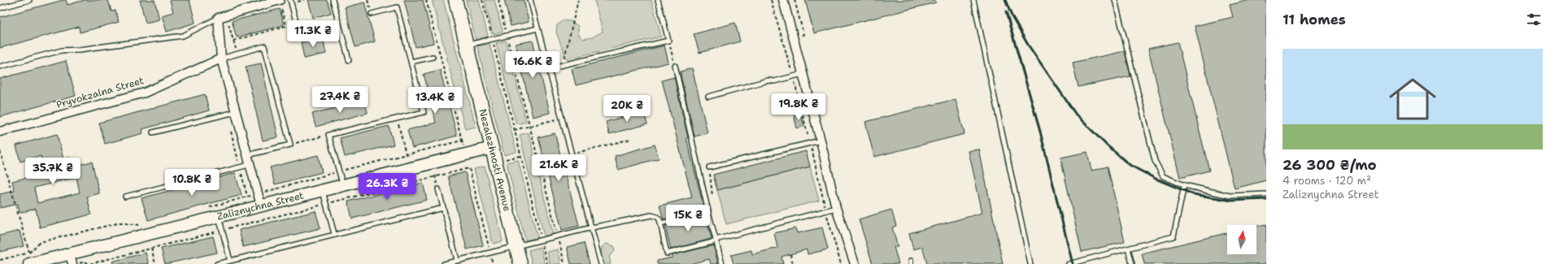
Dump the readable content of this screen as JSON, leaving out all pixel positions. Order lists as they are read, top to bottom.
{
  "streets": {
    "main road": ["Nezalezhnosti Avenue"],
    "street": ["Pryvokzalna Street", "Zaliznychna Street"]
  },
  "crossings": [
    ["Nezalezhnosti Avenue", "Zaliznychna Street"]
  ],
  "north": "top",
  "page": {
    "heading": "11 homes",
    "price": [
      "11.3K ₴",
      "16.6K ₴",
      "27.4K ₴",
      "13.4K ₴",
      "19.8K ₴",
      "20K ₴",
      "21.6K ₴",
      "35.7K ₴",
      "10.8K ₴",
      "26.3K ₴",
      "15K ₴"
    ],
    "list": [
      {
        "name": "26 300 ₴/mo",
        "note": "4 rooms · 120 m² · Zaliznychna Street"
      }
    ]
  }
}
